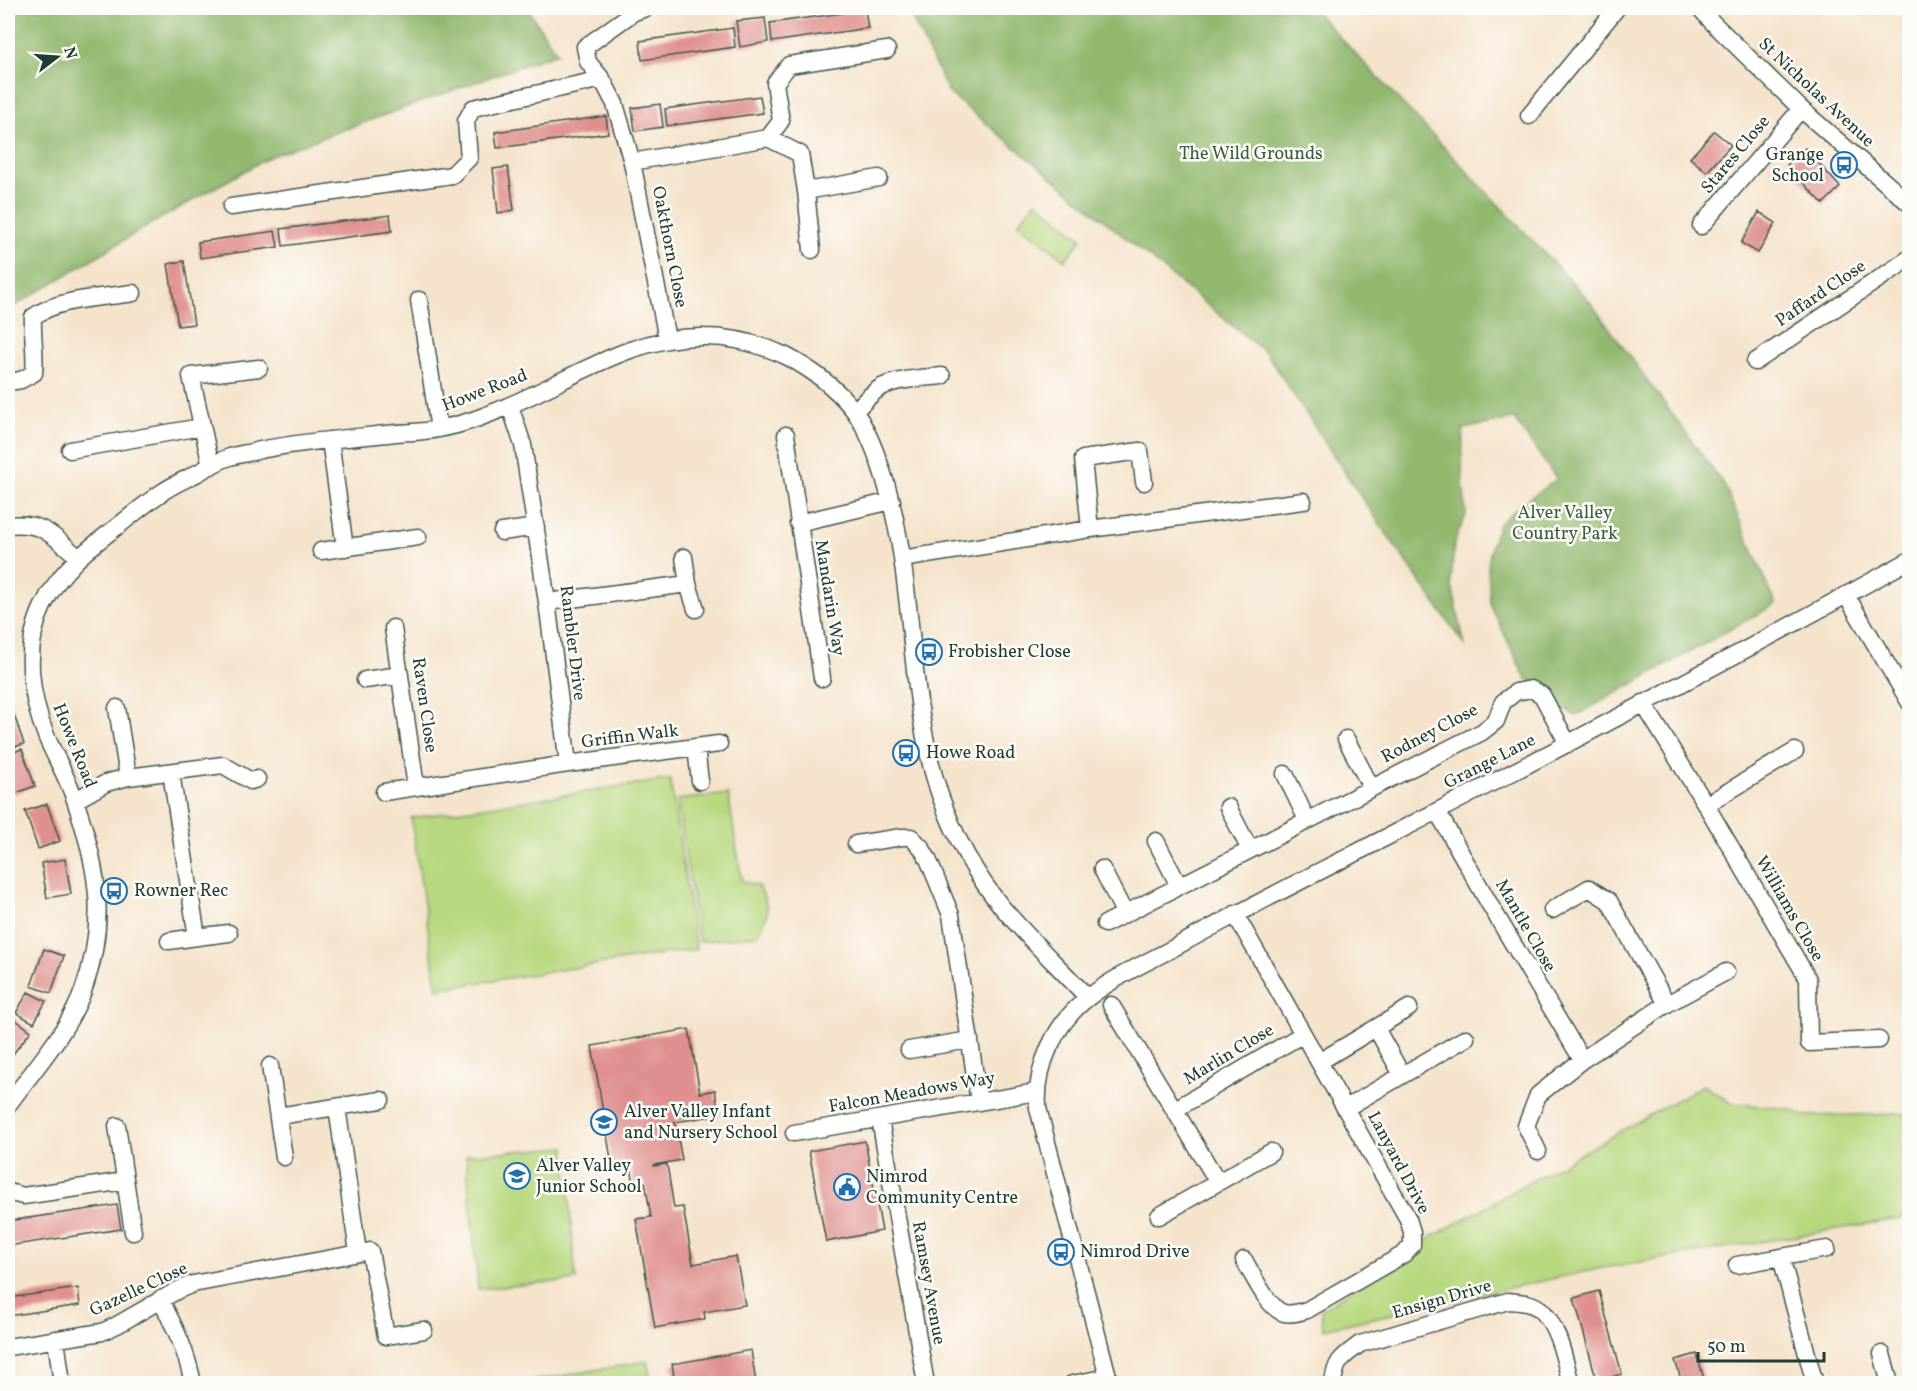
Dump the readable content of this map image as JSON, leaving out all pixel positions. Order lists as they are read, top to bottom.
{
  "streets": {
    "street": [
      "St Nicholas Avenue",
      "Stares Close",
      "Oakthorn Close",
      "Paffard Close",
      "Howe Road",
      "Mandarin Way",
      "Rambler Drive",
      "Raven Close",
      "Rodney Close",
      "Griffin Walk",
      "Grange Lane",
      "Williams Close",
      "Mantle Close",
      "Marlin Close",
      "Falcon Meadows Way",
      "Lanyard Drive",
      "Ramsey Avenue",
      "Gazelle Close",
      "Ensign Drive"
    ]
  },
  "crossings": [
    ["St Nicholas Avenue", "Stares Close"],
    ["Oakthorn Close", "Howe Road"],
    ["Howe Road", "Mandarin Way"],
    ["Howe Road", "Rambler Drive"],
    ["Howe Road", "Grange Lane"],
    ["Rambler Drive", "Griffin Walk"],
    ["Rodney Close", "Grange Lane"],
    ["Grange Lane", "Williams Close"],
    ["Grange Lane", "Mantle Close"],
    ["Grange Lane", "Lanyard Drive"],
    ["Marlin Close", "Lanyard Drive"],
    ["Falcon Meadows Way", "Ramsey Avenue"]
  ],
  "parks": ["The Wild Grounds", "Alver Valley Country Park"],
  "places": {
    "bus stop": [
      "Grange School",
      "Frobisher Close",
      "Howe Road",
      "Rowner Rec",
      "Nimrod Drive"
    ],
    "school or university": ["Alver Valley Infant and Nursery School", "Alver Valley Junior School"],
    "public building": ["Nimrod Community Centre"]
  },
  "scale_bar": "50 m",
  "north": "right"
}
